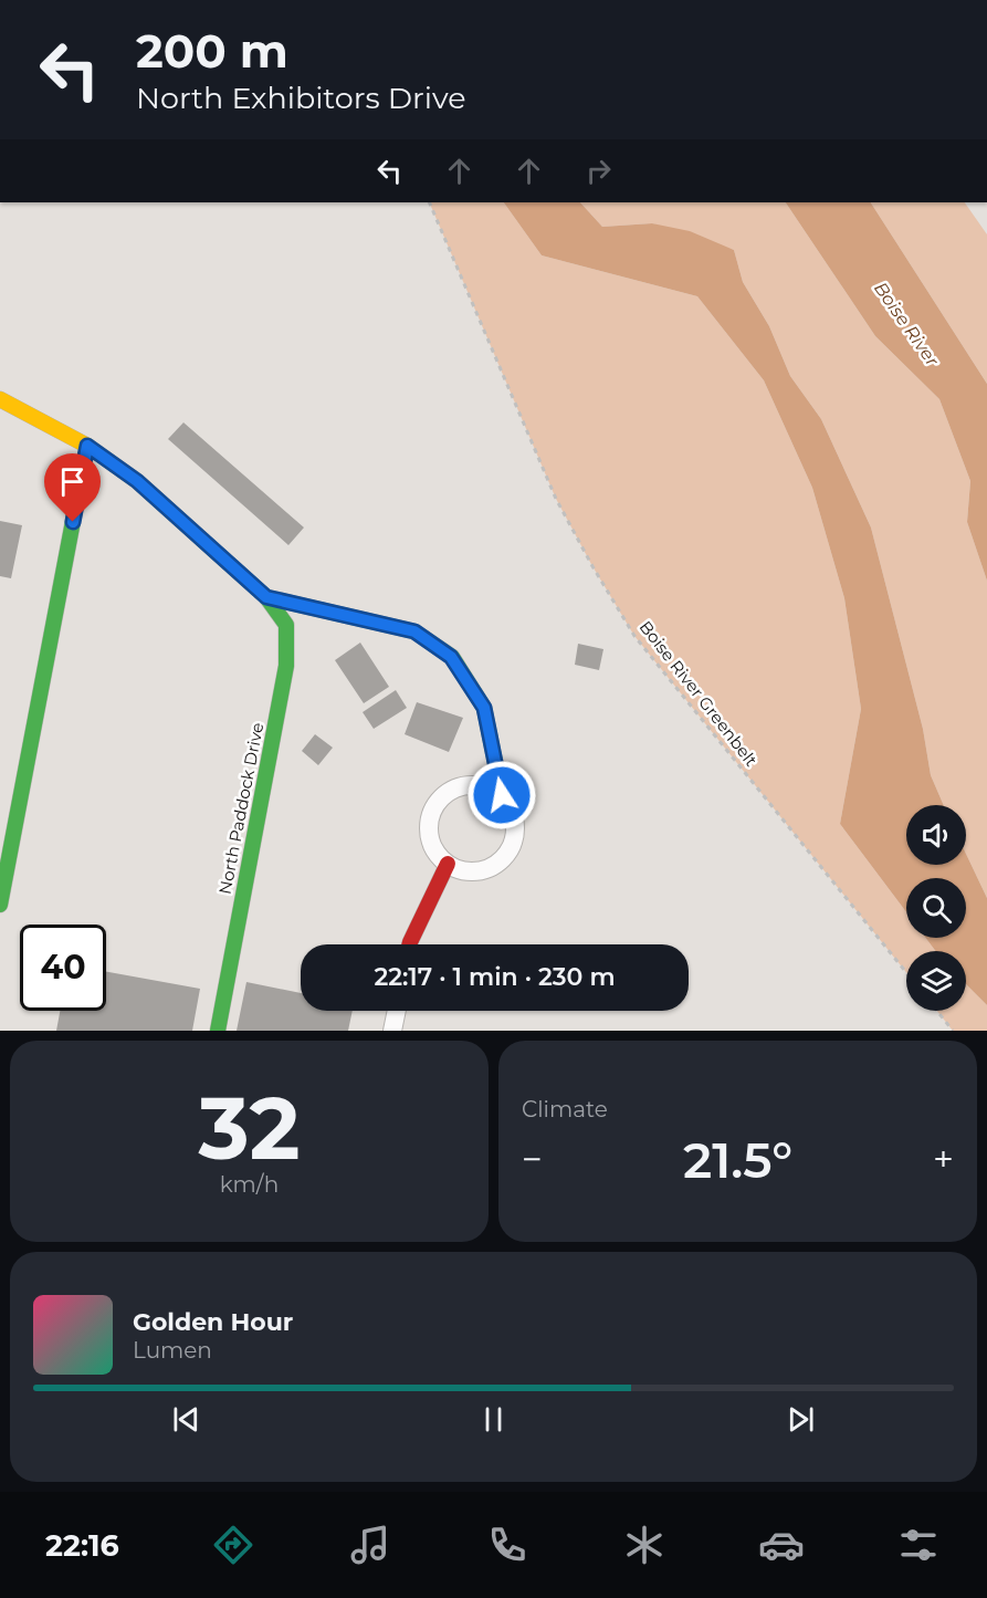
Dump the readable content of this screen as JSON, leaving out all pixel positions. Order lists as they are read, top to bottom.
{
  "streets": {
    "street": ["North Paddock Drive"],
    "path": ["Boise River Greenbelt"]
  },
  "water": ["Boise River"],
  "page": {
    "turn": ["200 m", "North Exhibitors Drive"],
    "limit": "40",
    "trip": "22:17 · 1 min · 230 m",
    "tile": [
      ["32", "km/h"],
      "Climate"
    ],
    "heat": ["−", "21.5°", "+"],
    "song": ["Golden Hour", "Lumen"],
    "tabs": "22:16"
  }
}
